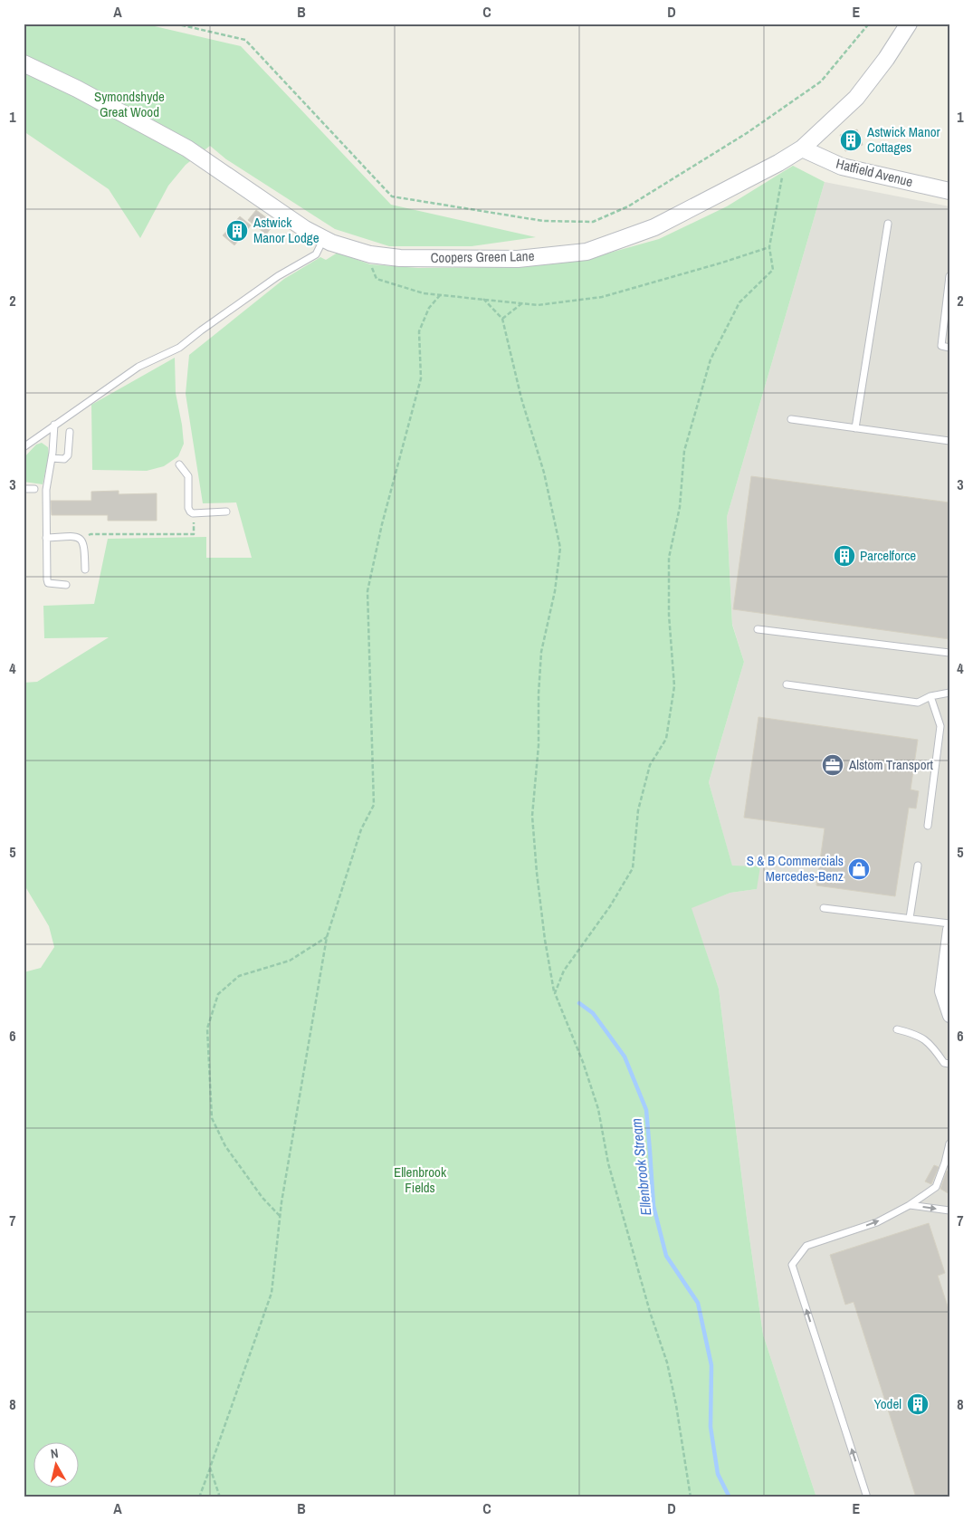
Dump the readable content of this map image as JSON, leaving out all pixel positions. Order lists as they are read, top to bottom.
{
  "streets": {
    "street": ["Hatfield Avenue", "Coopers Green Lane"]
  },
  "crossings": [
    ["Hatfield Avenue", "Coopers Green Lane"]
  ],
  "water": ["Ellenbrook Stream"],
  "parks": ["Symondshyde Great Wood", "Ellenbrook Fields"],
  "places": {
    "building": [
      "Astwick Manor Cottages",
      "Astwick Manor Lodge",
      "Parcelforce",
      "Yodel"
    ],
    "office": ["Alstom Transport"],
    "shop": ["S & B Commercials Mercedes-Benz"]
  },
  "north": "top",
  "grid": {
    "columns": [
      "A",
      "B",
      "C",
      "D",
      "E"
    ],
    "rows": [
      "1",
      "2",
      "3",
      "4",
      "5",
      "6",
      "7",
      "8"
    ]
  }
}
